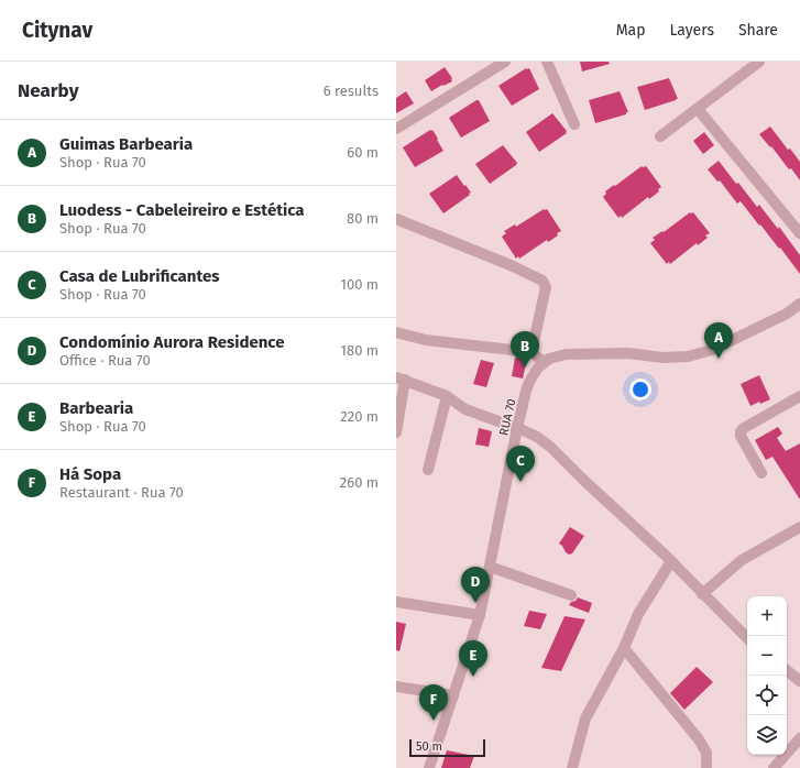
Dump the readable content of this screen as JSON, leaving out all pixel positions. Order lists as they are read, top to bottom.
{
  "streets": {
    "street": ["RUA 70"]
  },
  "scale_bar": "50 m",
  "page": {
    "header": "Citynav",
    "nav": ["Map", "Layers", "Share"],
    "heading": ["Nearby", "6 results"],
    "list": [
      {
        "mark": "A",
        "name": "Guimas Barbearia",
        "note": "Shop · Rua 70",
        "value": "60 m"
      },
      {
        "mark": "B",
        "name": "Luodess - Cabeleireiro e Estética",
        "note": "Shop · Rua 70",
        "value": "80 m"
      },
      {
        "mark": "C",
        "name": "Casa de Lubrificantes",
        "note": "Shop · Rua 70",
        "value": "100 m"
      },
      {
        "mark": "D",
        "name": "Condomínio Aurora Residence",
        "note": "Office · Rua 70",
        "value": "180 m"
      },
      {
        "mark": "E",
        "name": "Barbearia",
        "note": "Shop · Rua 70",
        "value": "220 m"
      },
      {
        "mark": "F",
        "name": "Há Sopa",
        "note": "Restaurant · Rua 70",
        "value": "260 m"
      }
    ],
    "pins": [
      "A",
      "B",
      "C",
      "D",
      "E",
      "F"
    ],
    "map_buttons": ["+", "−"],
    "scale": "50 m"
  }
}
